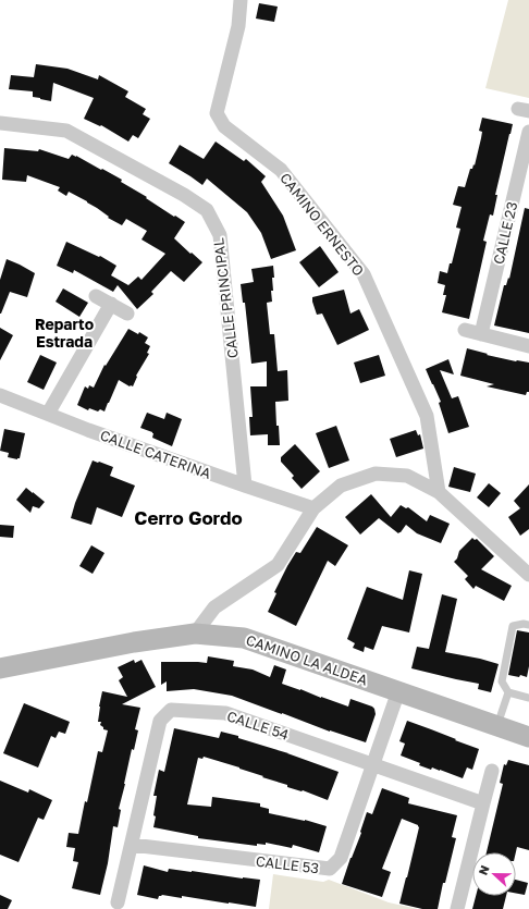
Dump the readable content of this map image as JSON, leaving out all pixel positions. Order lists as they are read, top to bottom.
{
  "streets": {
    "street": [
      "CAMINO ERNESTO",
      "CALLE 23",
      "CALLE PRINCIPAL",
      "CALLE CATERINA",
      "CAMINO LA ALDEA",
      "CALLE 54",
      "CALLE 53"
    ]
  },
  "crossings": [
    ["CALLE PRINCIPAL", "CALLE CATERINA"],
    ["CALLE 54", "CALLE 53"]
  ],
  "districts": ["Reparto Estrada", "Cerro Gordo"],
  "north": "left"
}
